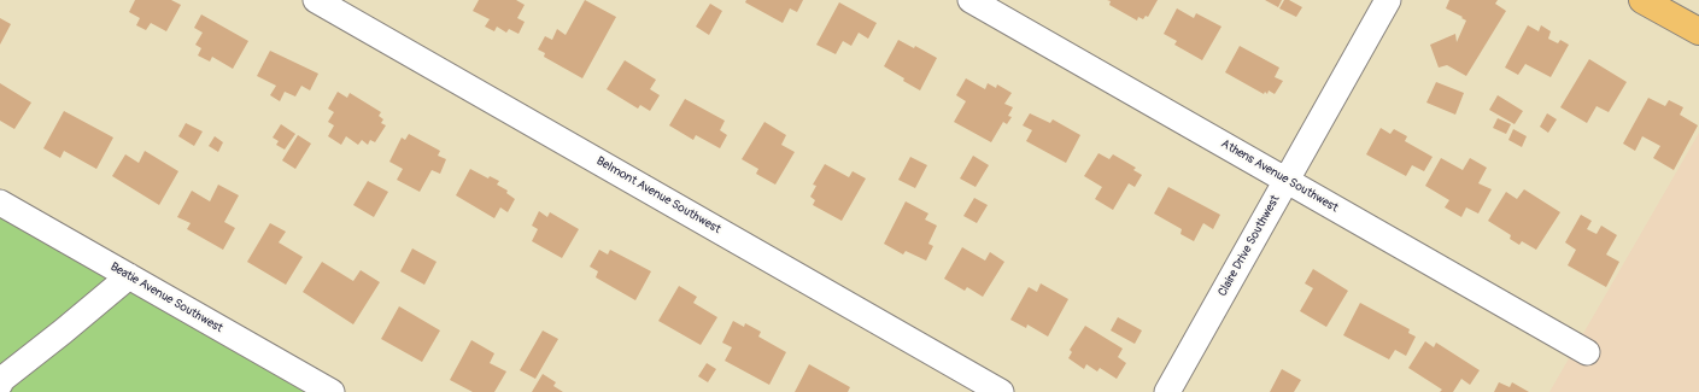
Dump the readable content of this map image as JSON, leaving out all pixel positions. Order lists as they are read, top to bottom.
{
  "streets": {
    "street": [
      "Athens Avenue Southwest",
      "Belmont Avenue Southwest",
      "Claire Drive Southwest",
      "Beatie Avenue Southwest"
    ]
  },
  "crossings": [
    ["Athens Avenue Southwest", "Claire Drive Southwest"]
  ]
}
